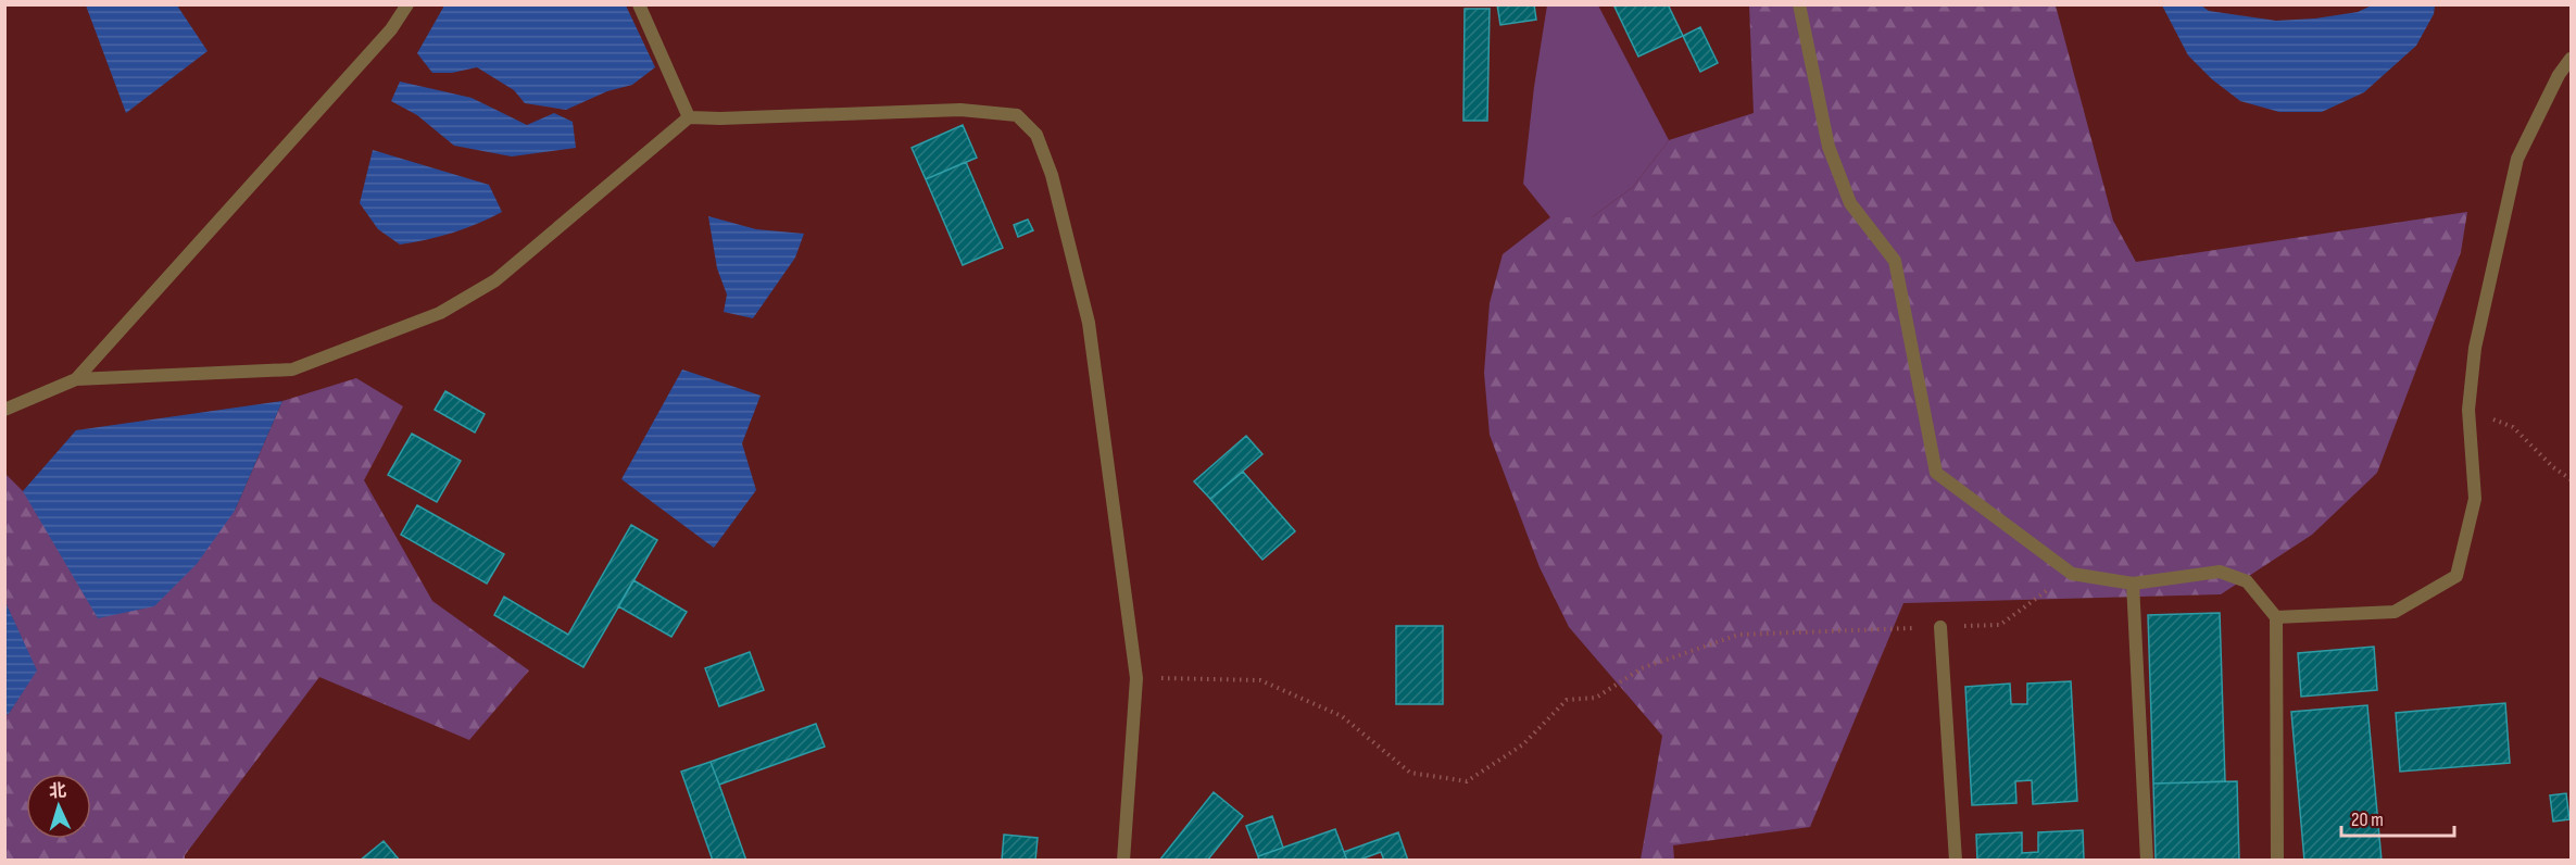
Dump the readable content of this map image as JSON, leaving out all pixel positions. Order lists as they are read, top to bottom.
{
  "scale_bar": "20 m",
  "north": "top"
}
